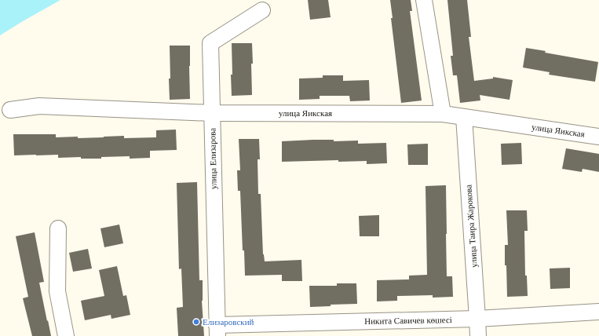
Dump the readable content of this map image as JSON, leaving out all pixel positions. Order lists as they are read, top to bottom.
{
  "streets": {
    "street": [
      "улица Яикская",
      "улица Елизарова",
      "улица Таира Жарокова",
      "Никита Савичев көшесі"
    ]
  },
  "crossings": [
    ["улица Яикская", "улица Елизарова"],
    ["улица Яикская", "улица Таира Жарокова"],
    ["улица Елизарова", "Никита Савичев көшесі"],
    ["улица Таира Жарокова", "Никита Савичев көшесі"]
  ],
  "places": ["Елизаровский"]
}
